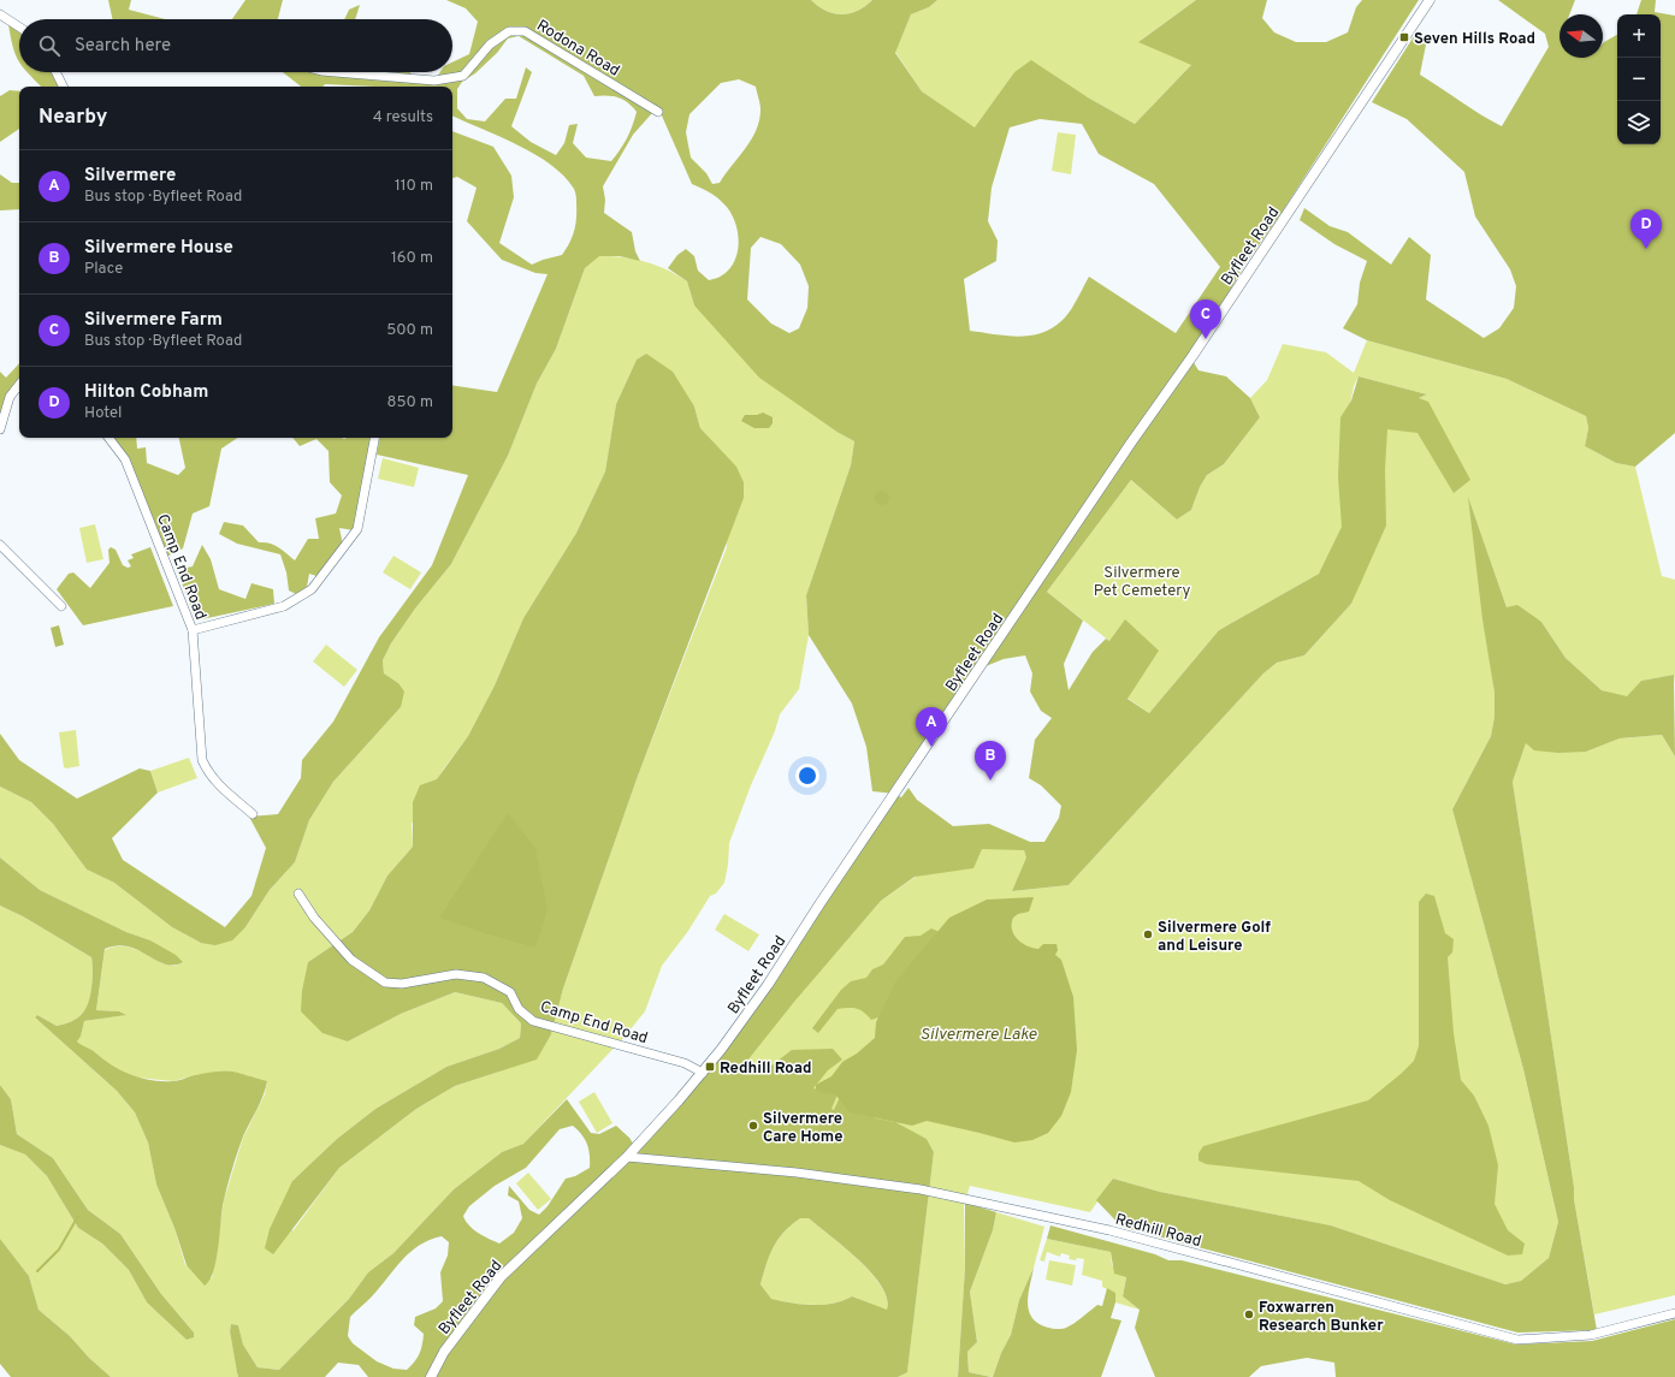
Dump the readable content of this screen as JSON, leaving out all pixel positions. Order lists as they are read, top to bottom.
{
  "streets": {
    "main road": ["Byfleet Road"],
    "street": ["Rodona Road", "Camp End Road", "Redhill Road"]
  },
  "crossings": [
    ["Byfleet Road", "Camp End Road"],
    ["Byfleet Road", "Redhill Road"]
  ],
  "water": ["Silvermere Lake"],
  "parks": ["Silvermere Pet Cemetery"],
  "places": {
    "transit": ["Seven Hills Road", "Redhill Road"],
    "other": ["Silvermere Golf and Leisure", "Silvermere Care Home", "Foxwarren Research Bunker"]
  },
  "north": "left",
  "page": {
    "map_buttons": ["+", "−"],
    "search": "Search here",
    "heading": ["Nearby", "4 results"],
    "list": [
      {
        "mark": "A",
        "name": "Silvermere",
        "note": "Bus stop · Byfleet Road",
        "value": "110 m"
      },
      {
        "mark": "B",
        "name": "Silvermere House",
        "note": "Place",
        "value": "160 m"
      },
      {
        "mark": "C",
        "name": "Silvermere Farm",
        "note": "Bus stop · Byfleet Road",
        "value": "500 m"
      },
      {
        "mark": "D",
        "name": "Hilton Cobham",
        "note": "Hotel",
        "value": "850 m"
      }
    ],
    "pins": [
      "D",
      "C",
      "A",
      "B"
    ]
  }
}
